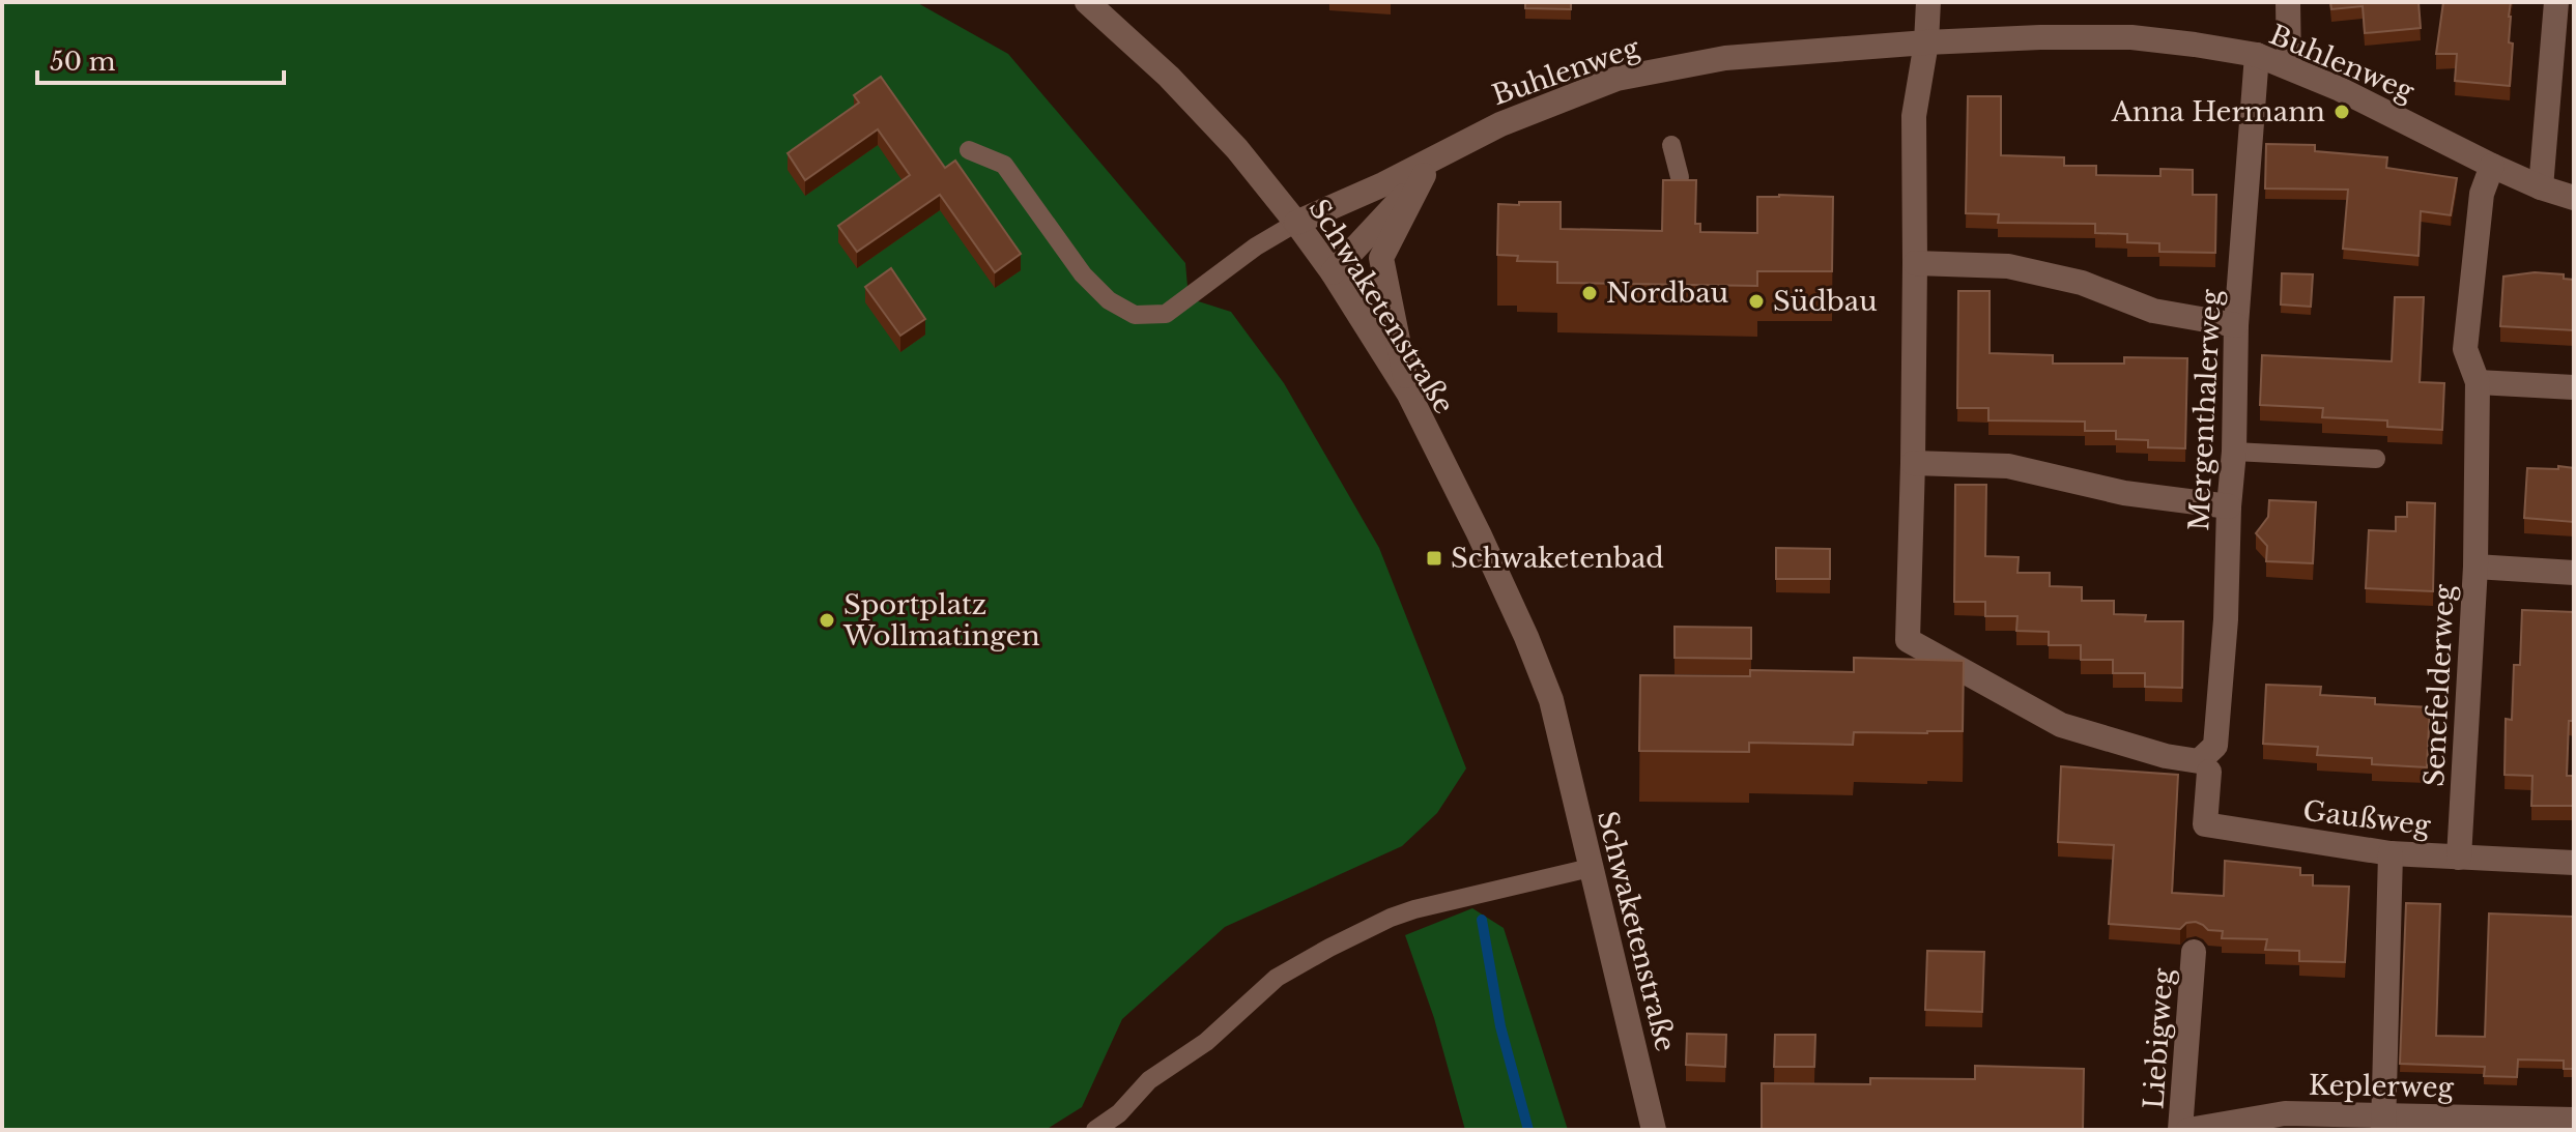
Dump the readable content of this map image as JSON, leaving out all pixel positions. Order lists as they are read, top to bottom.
{
  "streets": {
    "street": [
      "Buhlenweg",
      "Schwaketenstraße",
      "Mergenthalerweg",
      "Senefelderweg",
      "Gaußweg",
      "Liebigweg",
      "Keplerweg"
    ]
  },
  "crossings": [
    ["Buhlenweg", "Schwaketenstraße"],
    ["Buhlenweg", "Mergenthalerweg"],
    ["Buhlenweg", "Senefelderweg"],
    ["Mergenthalerweg", "Gaußweg"],
    ["Senefelderweg", "Gaußweg"]
  ],
  "places": {
    "other": [
      "Anna Hermann",
      "Nordbau",
      "Südbau",
      "Sportplatz Wollmatingen"
    ],
    "transit": ["Schwaketenbad"]
  },
  "scale_bar": "50 m"
}
